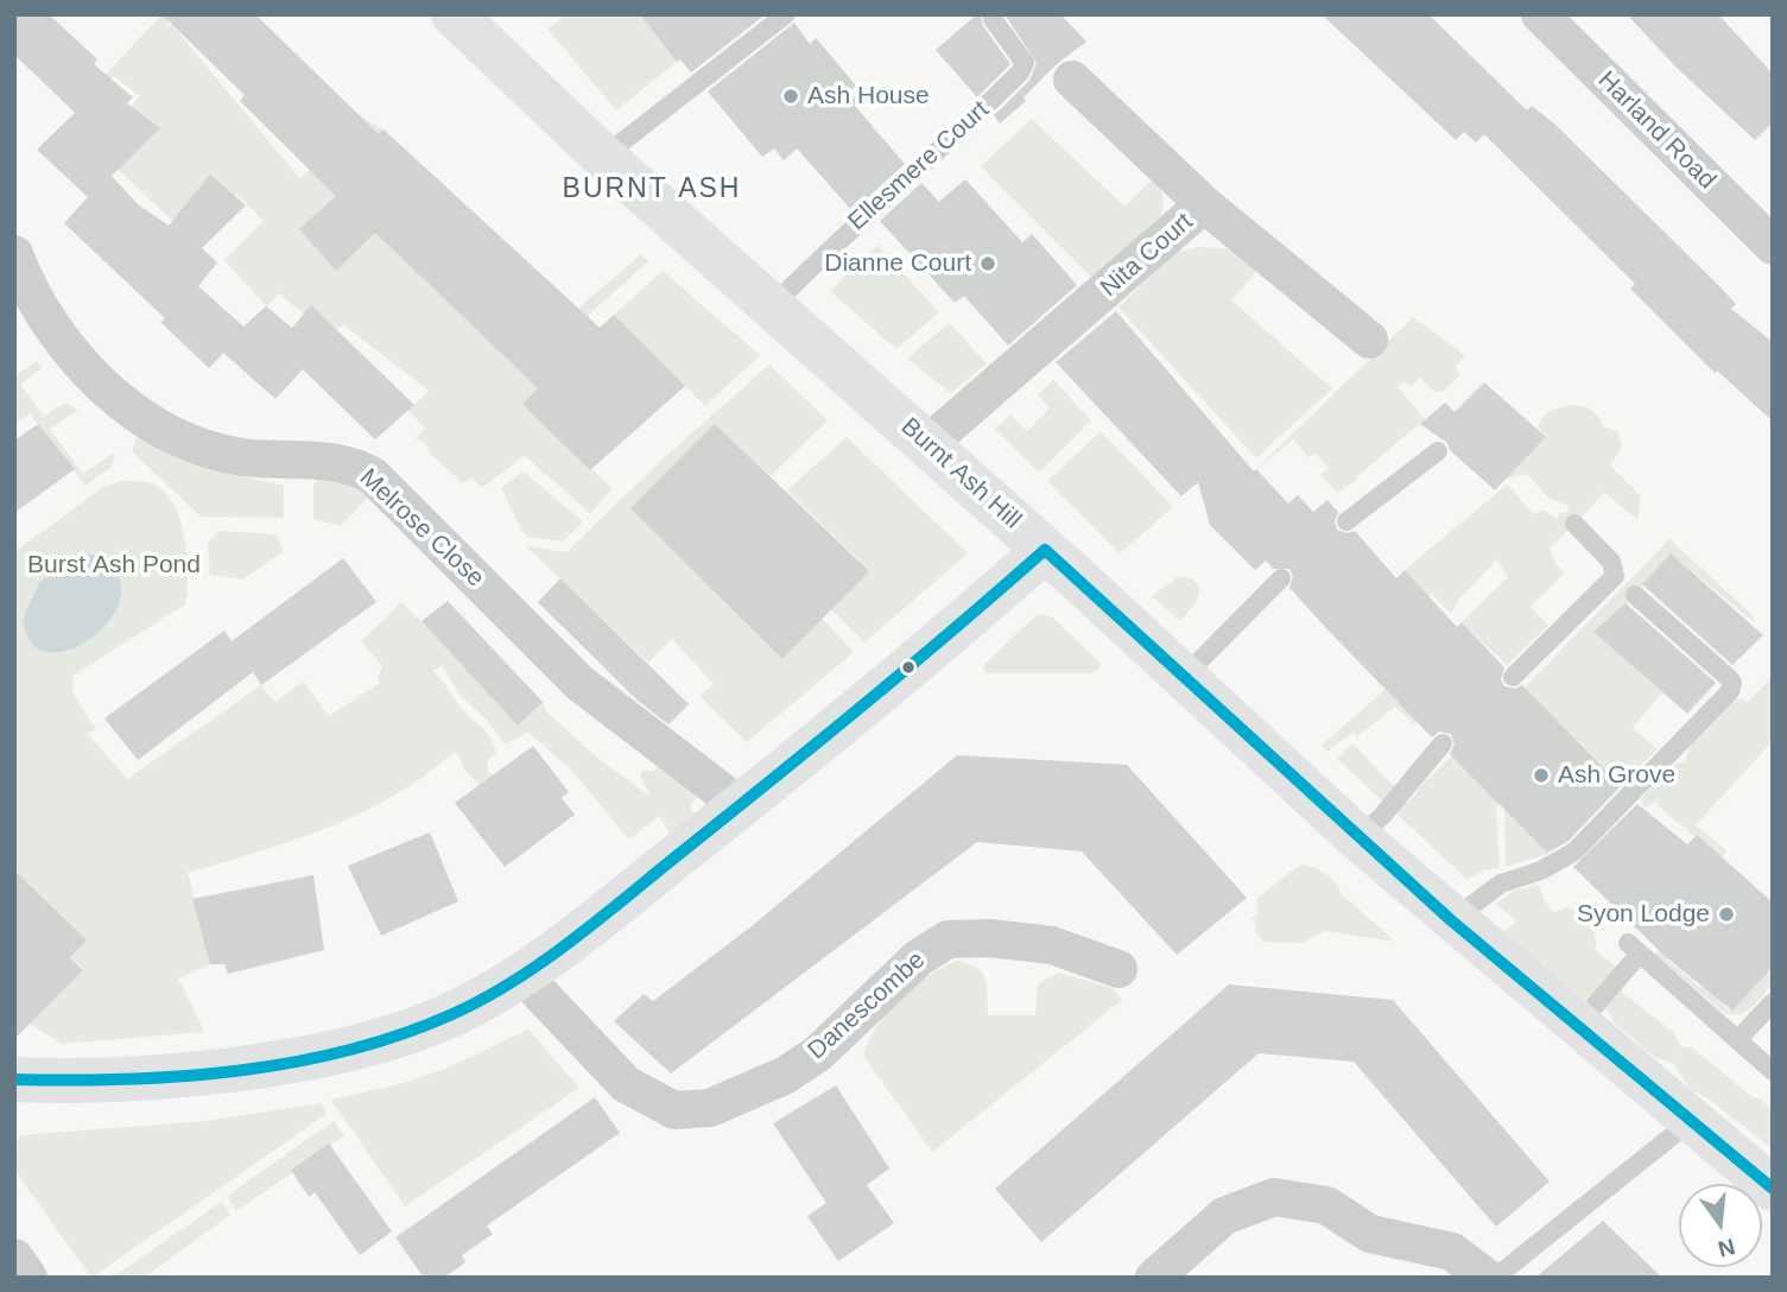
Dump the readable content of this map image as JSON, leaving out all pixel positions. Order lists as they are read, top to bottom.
{
  "streets": {
    "street": [
      "Harland Road",
      "Nita Court",
      "Burnt Ash Hill",
      "Melrose Close",
      "Danescombe"
    ],
    "lane": ["Ellesmere Court"]
  },
  "crossings": [
    ["Ellesmere Court", "Burnt Ash Hill"],
    ["Nita Court", "Burnt Ash Hill"]
  ],
  "districts": ["BURNT ASH"],
  "parks": ["Burst Ash Pond"],
  "places": [
    "Ash House",
    "Dianne Court",
    "Ash Grove",
    "Syon Lodge"
  ],
  "north": "bottom"
}
